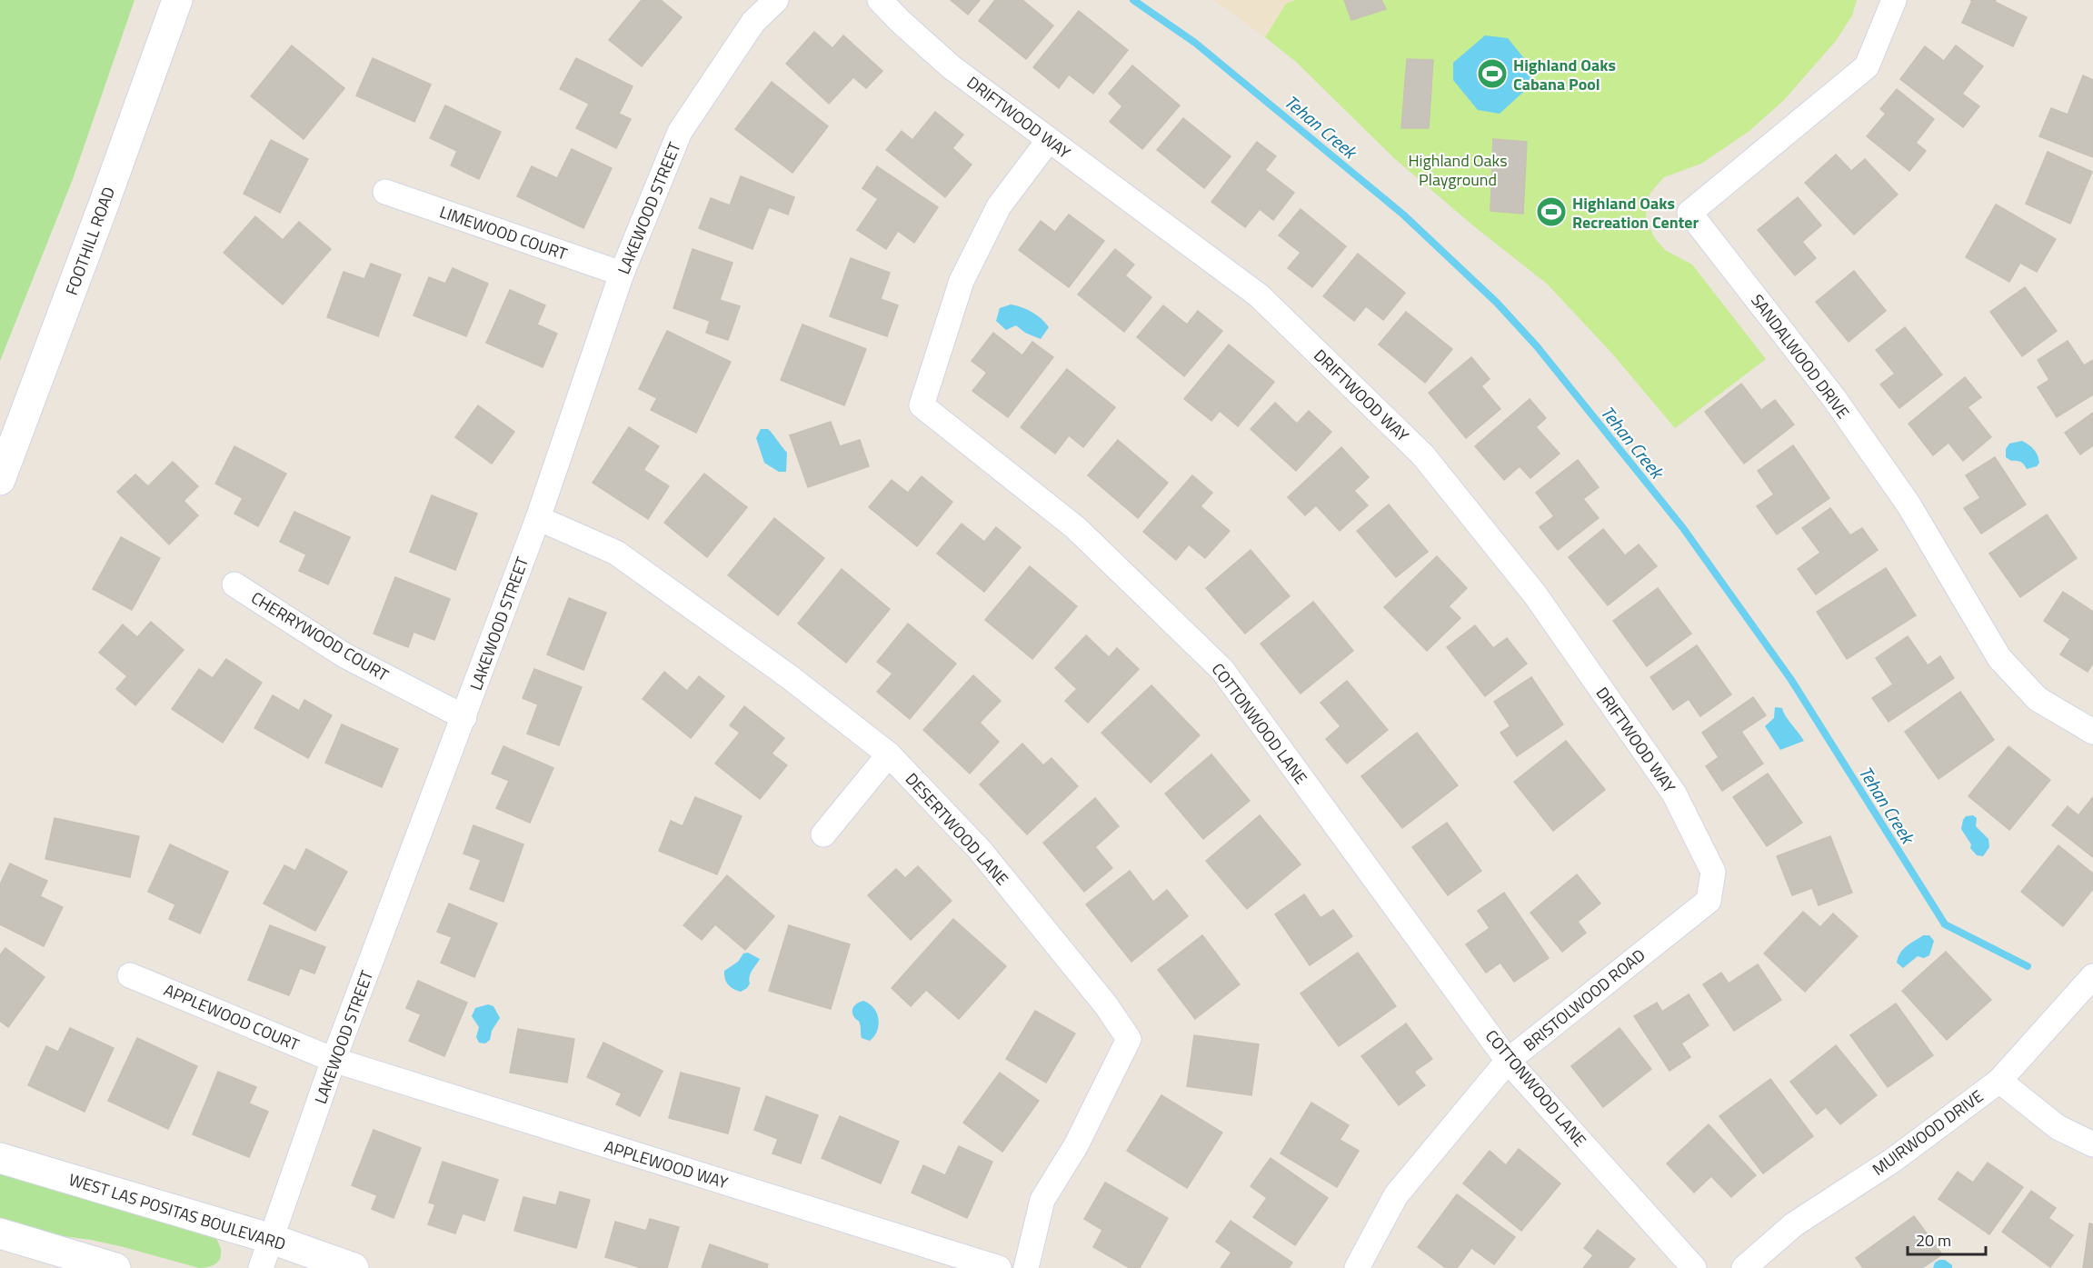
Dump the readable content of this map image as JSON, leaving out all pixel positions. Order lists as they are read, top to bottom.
{
  "streets": {
    "main road": ["FOOTHILL ROAD", "WEST LAS POSITAS BOULEVARD"],
    "street": [
      "DRIFTWOOD WAY",
      "LAKEWOOD STREET",
      "LIMEWOOD COURT",
      "SANDALWOOD DRIVE",
      "CHERRYWOOD COURT",
      "COTTONWOOD LANE",
      "DESERTWOOD LANE",
      "BRISTOLWOOD ROAD",
      "APPLEWOOD COURT",
      "MUIRWOOD DRIVE",
      "APPLEWOOD WAY"
    ]
  },
  "crossings": [
    ["DRIFTWOOD WAY", "COTTONWOOD LANE"],
    ["DRIFTWOOD WAY", "BRISTOLWOOD ROAD"],
    ["LAKEWOOD STREET", "LIMEWOOD COURT"],
    ["LAKEWOOD STREET", "CHERRYWOOD COURT"],
    ["LAKEWOOD STREET", "DESERTWOOD LANE"],
    ["LAKEWOOD STREET", "APPLEWOOD COURT"],
    ["LAKEWOOD STREET", "APPLEWOOD WAY"],
    ["LAKEWOOD STREET", "WEST LAS POSITAS BOULEVARD"],
    ["COTTONWOOD LANE", "BRISTOLWOOD ROAD"],
    ["APPLEWOOD COURT", "APPLEWOOD WAY"]
  ],
  "water": ["Tehan Creek"],
  "parks": ["Highland Oaks Playground"],
  "places": {
    "sports": ["Highland Oaks Cabana Pool", "Highland Oaks Recreation Center"]
  },
  "scale_bar": "20 m"
}
